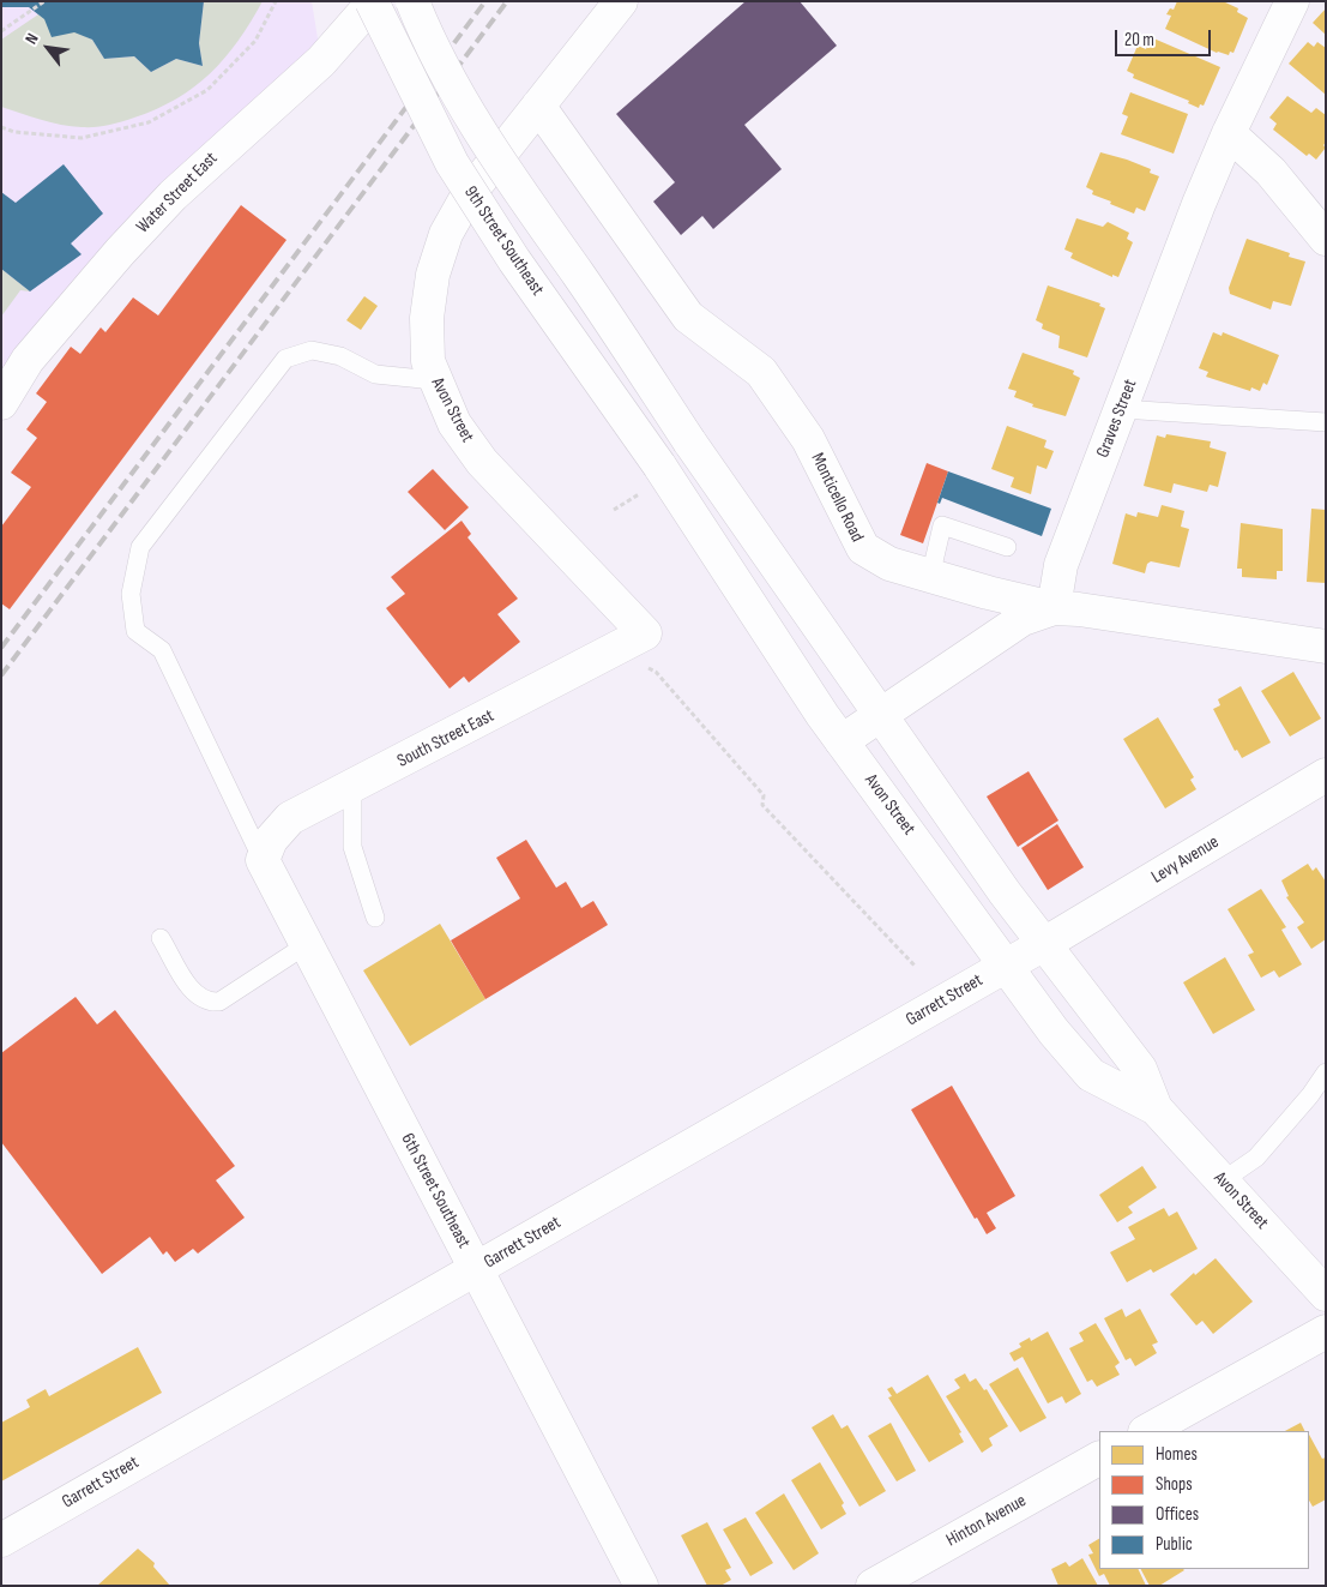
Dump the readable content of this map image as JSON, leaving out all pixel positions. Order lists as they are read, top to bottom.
{
  "streets": {
    "street": [
      "Water Street East",
      "9th Street Southeast",
      "Avon Street",
      "Graves Street",
      "Monticello Road",
      "South Street East",
      "Levy Avenue",
      "Garrett Street",
      "6th Street Southeast",
      "Hinton Avenue"
    ]
  },
  "crossings": [
    ["Water Street East", "9th Street Southeast"],
    ["9th Street Southeast", "Avon Street"],
    ["Avon Street", "Monticello Road"],
    ["Avon Street", "South Street East"],
    ["Avon Street", "Levy Avenue"],
    ["Avon Street", "Garrett Street"],
    ["Graves Street", "Monticello Road"],
    ["South Street East", "6th Street Southeast"],
    ["Levy Avenue", "Garrett Street"],
    ["Garrett Street", "6th Street Southeast"]
  ],
  "legend": [
    "Homes",
    "Shops",
    "Offices",
    "Public"
  ],
  "scale_bar": "20 m",
  "north": "top left"
}
